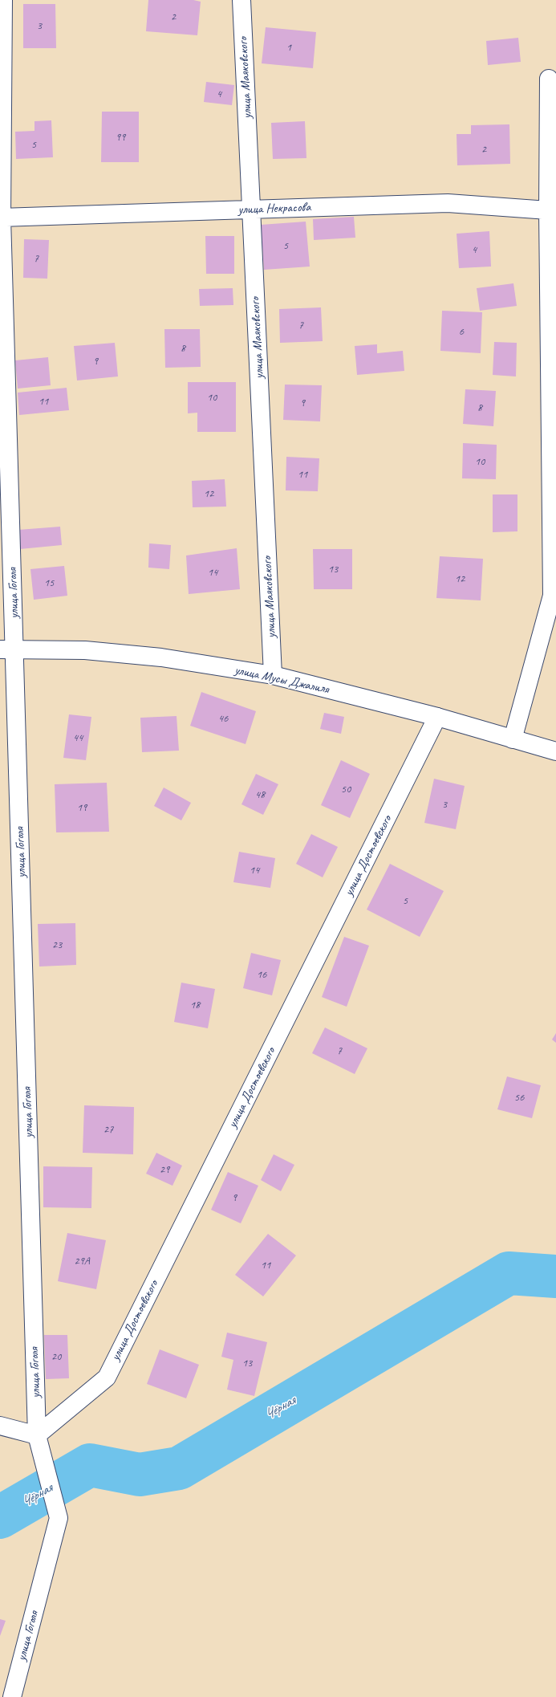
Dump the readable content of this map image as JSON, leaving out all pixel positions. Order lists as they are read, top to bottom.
{
  "streets": {
    "street": [
      "улица Маяковского",
      "улица Некрасова",
      "улица Гоголя",
      "улица Мусы Джалиля",
      "улица Достоевского"
    ]
  },
  "crossings": [
    ["улица Маяковского", "улица Некрасова"],
    ["улица Маяковского", "улица Мусы Джалиля"],
    ["улица Некрасова", "улица Гоголя"],
    ["улица Гоголя", "улица Мусы Джалиля"],
    ["улица Гоголя", "улица Достоевского"],
    ["улица Мусы Джалиля", "улица Достоевского"]
  ],
  "water": ["Чёрная"],
  "house_numbers": [
    "2",
    "3",
    "1",
    "4",
    "99",
    "5",
    "2",
    "5",
    "4",
    "7",
    "7",
    "6",
    "8",
    "9",
    "10",
    "11",
    "9",
    "8",
    "10",
    "11",
    "12",
    "13",
    "14",
    "12",
    "15",
    "46",
    "44",
    "50",
    "48",
    "3",
    "19",
    "14",
    "5",
    "23",
    "16",
    "18",
    "7",
    "56",
    "27",
    "29",
    "9",
    "29А",
    "11",
    "20",
    "13"
  ]
}
